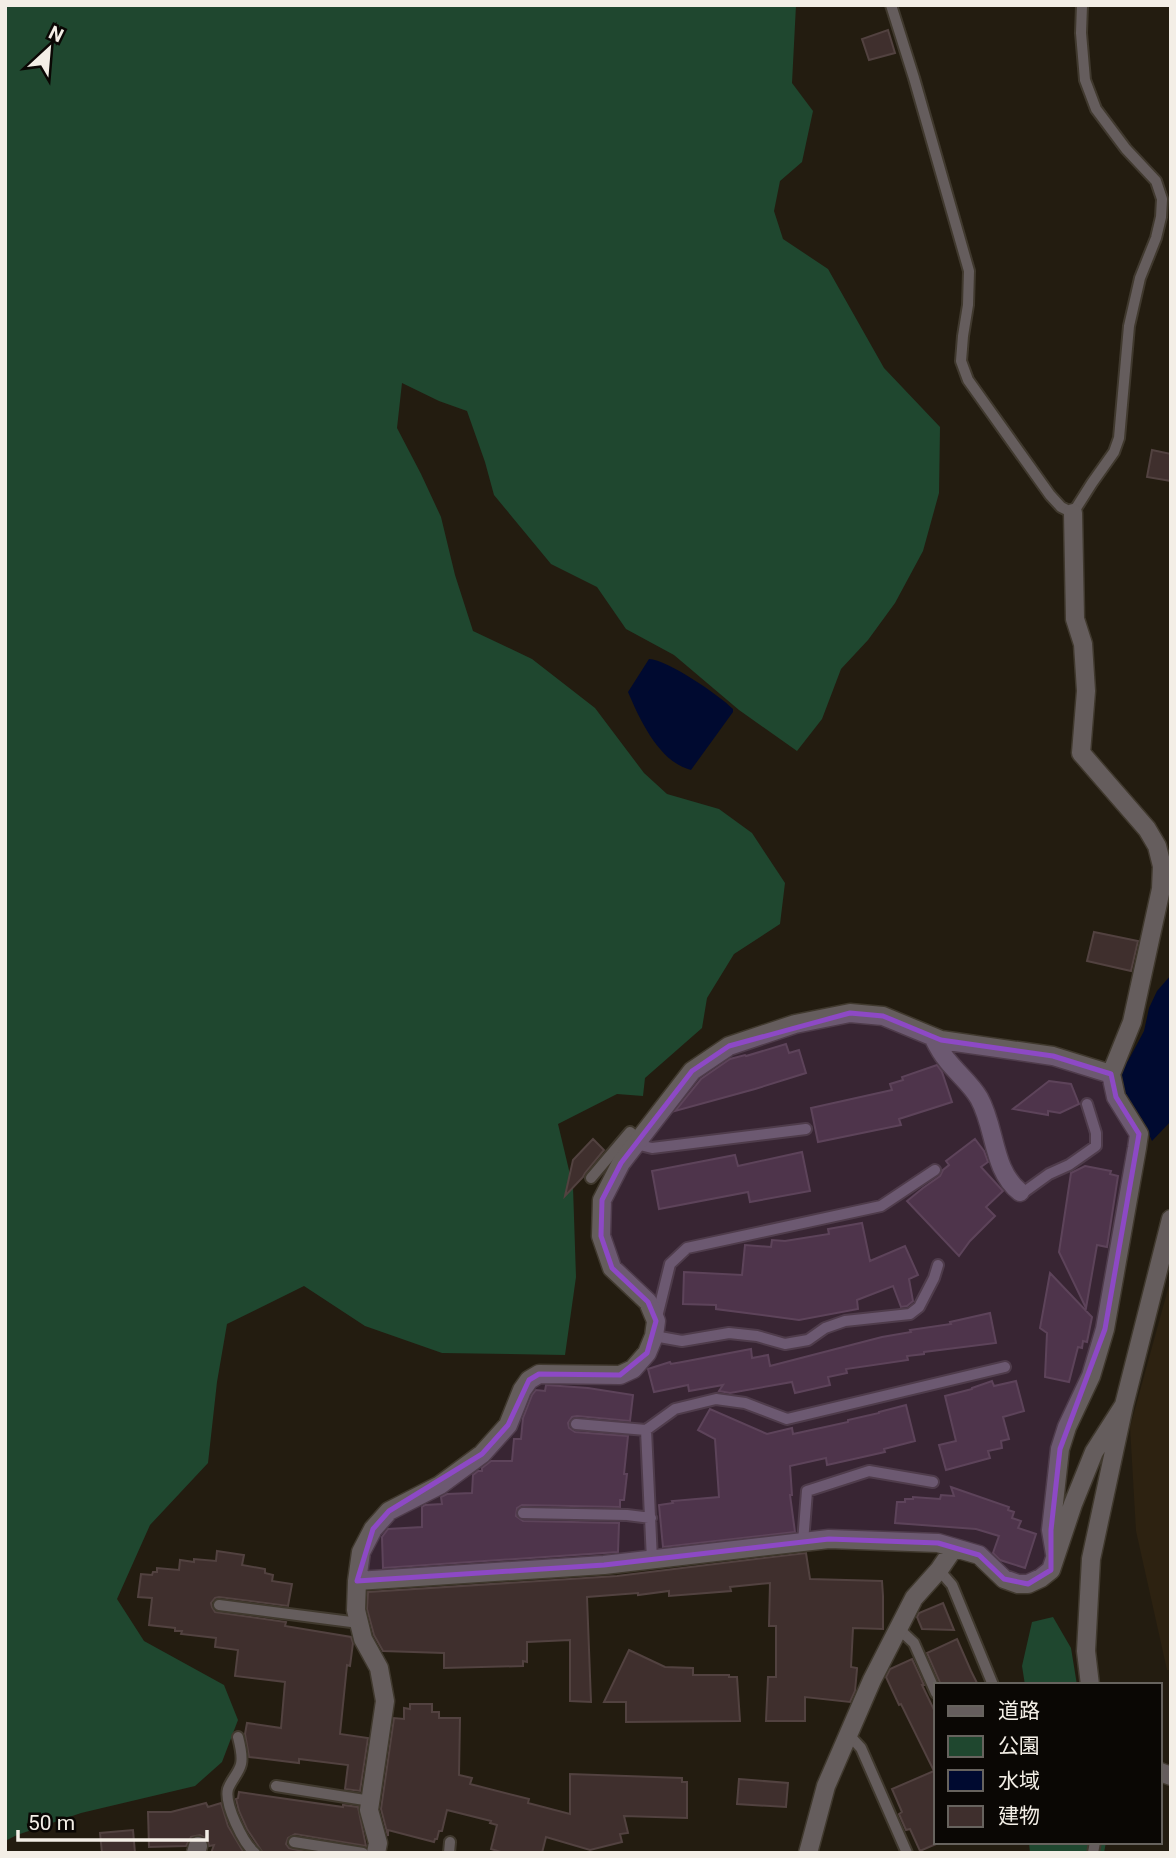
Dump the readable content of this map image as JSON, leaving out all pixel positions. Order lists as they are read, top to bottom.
{
  "legend": [
    "道路",
    "公園",
    "水域",
    "建物"
  ],
  "scale_bar": "50 m",
  "north": "top right"
}
